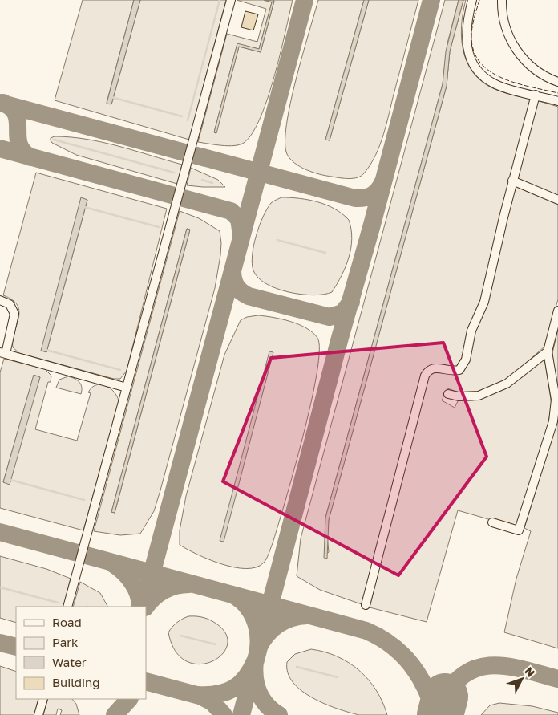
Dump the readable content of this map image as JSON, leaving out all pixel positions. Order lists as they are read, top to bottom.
{
  "legend": [
    "Road",
    "Park",
    "Water",
    "Building"
  ],
  "north": "top right"
}
